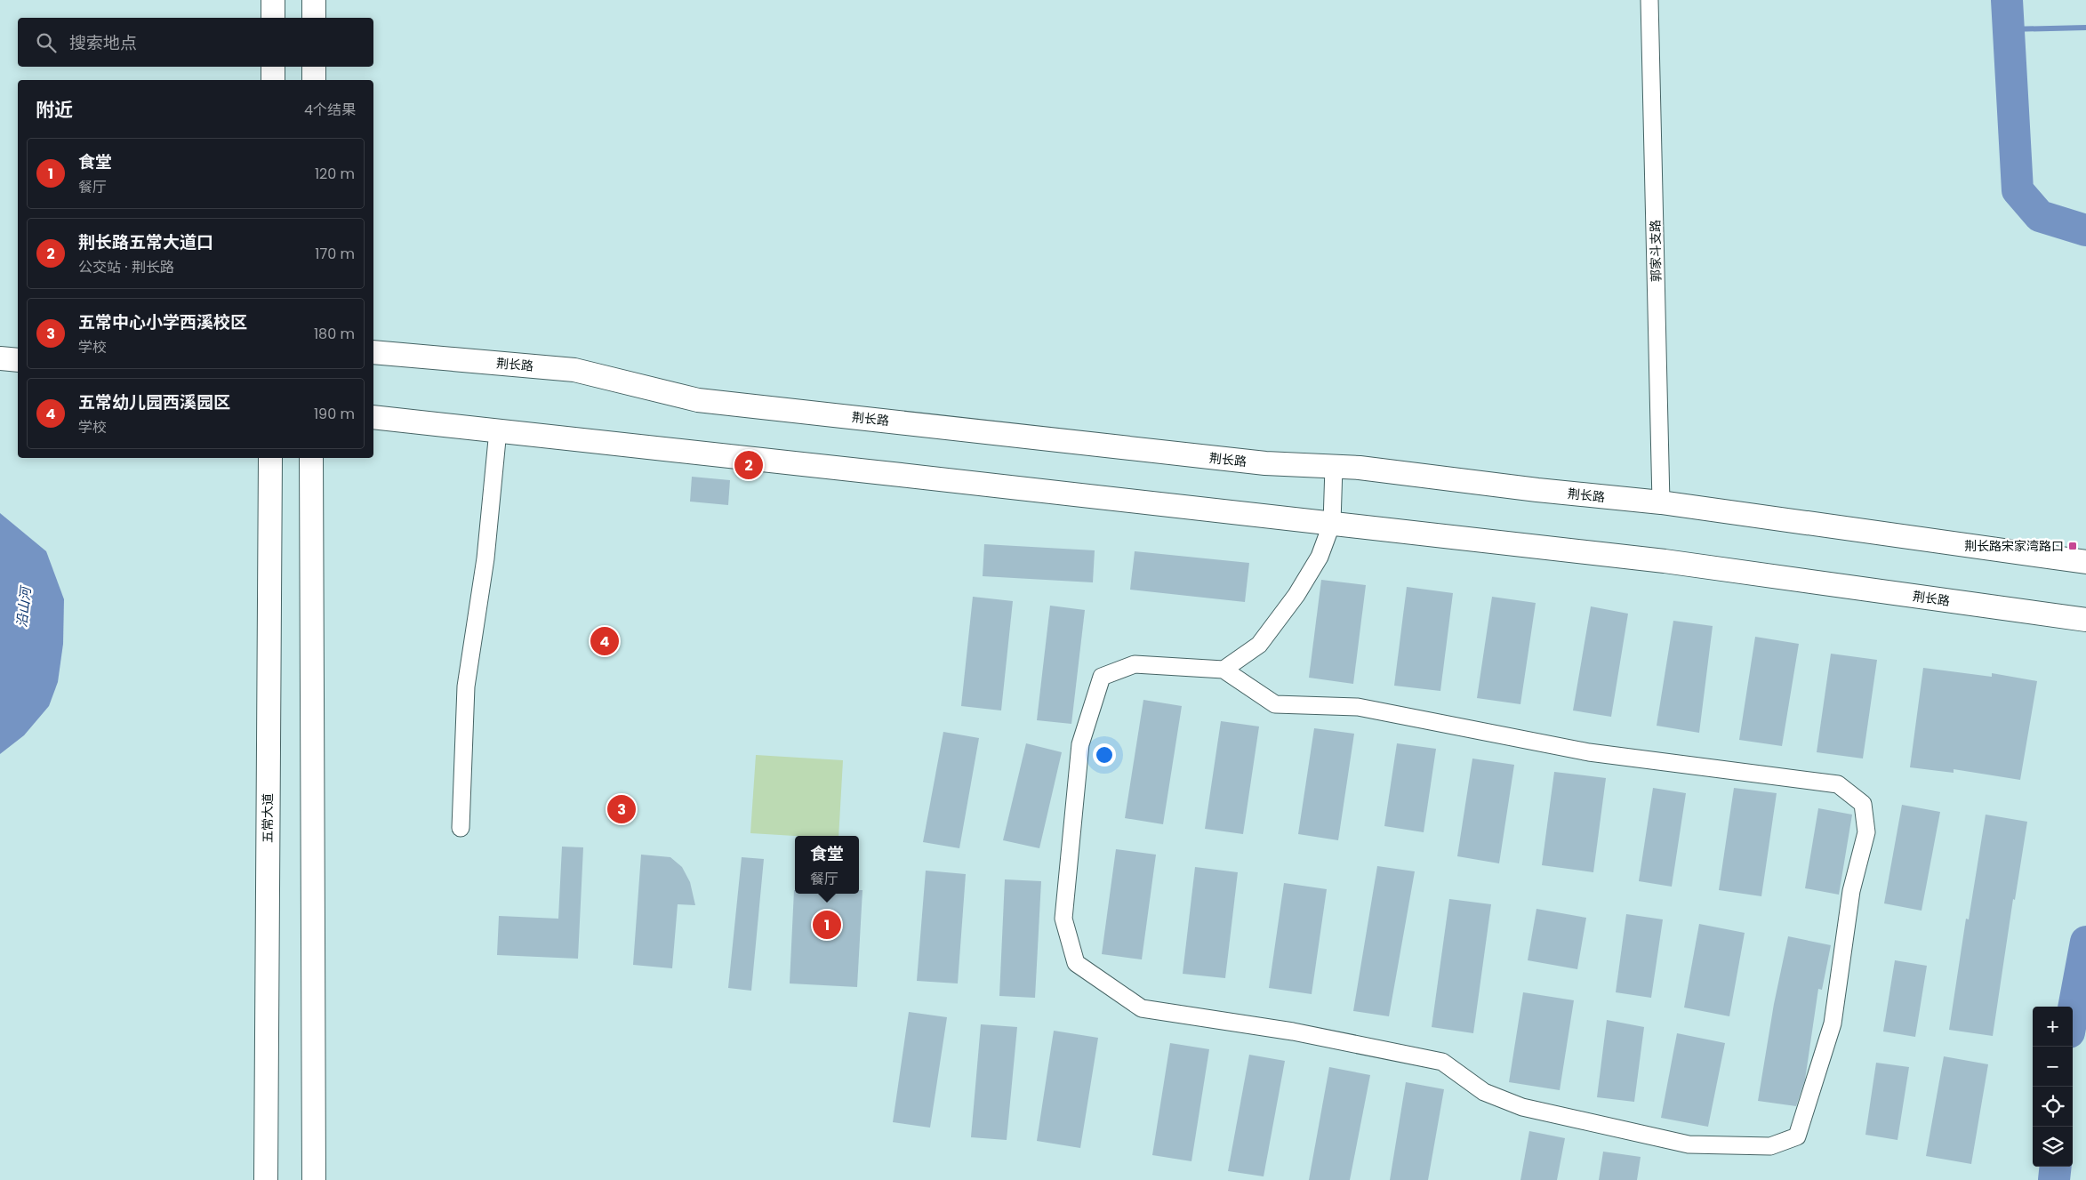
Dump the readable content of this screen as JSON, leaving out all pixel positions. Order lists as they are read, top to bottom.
{
  "streets": {
    "main road": ["荆长路", "五常大道"],
    "street": ["郭家斗支路"]
  },
  "crossings": [
    ["郭家斗支路", "荆长路"]
  ],
  "water": ["沿山河"],
  "places": {
    "transit": ["荆长路宋家湾路口"]
  },
  "page": {
    "search": "搜索地点",
    "heading": ["附近", "4个结果"],
    "list": [
      {
        "mark": "1",
        "name": "食堂",
        "note": "餐厅",
        "value": "120 m"
      },
      {
        "mark": "2",
        "name": "荆长路五常大道口",
        "note": "公交站 · 荆长路",
        "value": "170 m"
      },
      {
        "mark": "3",
        "name": "五常中心小学西溪校区",
        "note": "学校",
        "value": "180 m"
      },
      {
        "mark": "4",
        "name": "五常幼儿园西溪园区",
        "note": "学校",
        "value": "190 m"
      }
    ],
    "pins": [
      "2",
      "4",
      "3",
      "1"
    ],
    "popup": ["食堂", "餐厅"],
    "map_buttons": ["+", "−"]
  }
}
